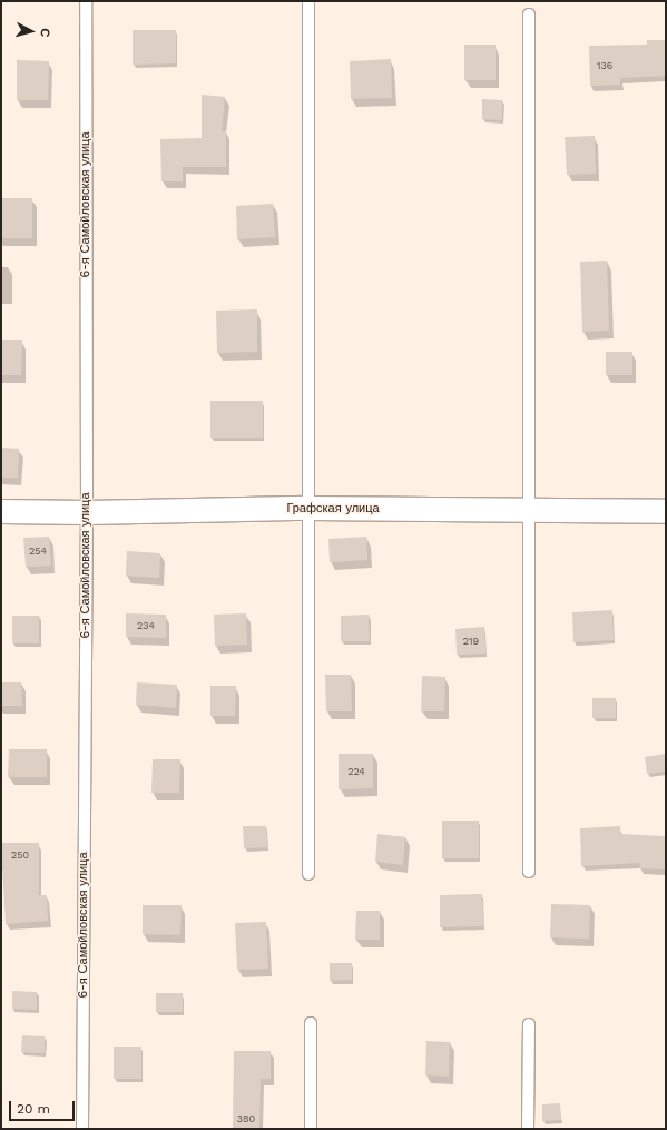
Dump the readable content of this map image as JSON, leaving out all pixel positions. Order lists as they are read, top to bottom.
{
  "streets": {
    "street": ["Графская улица"],
    "lane": ["6-я Самойловская улица"]
  },
  "crossings": [
    ["6-я Самойловская улица", "Графская улица"]
  ],
  "house_numbers": [
    "136",
    "254",
    "234",
    "219",
    "224",
    "250",
    "380"
  ],
  "scale_bar": "20 m",
  "north": "right"
}
